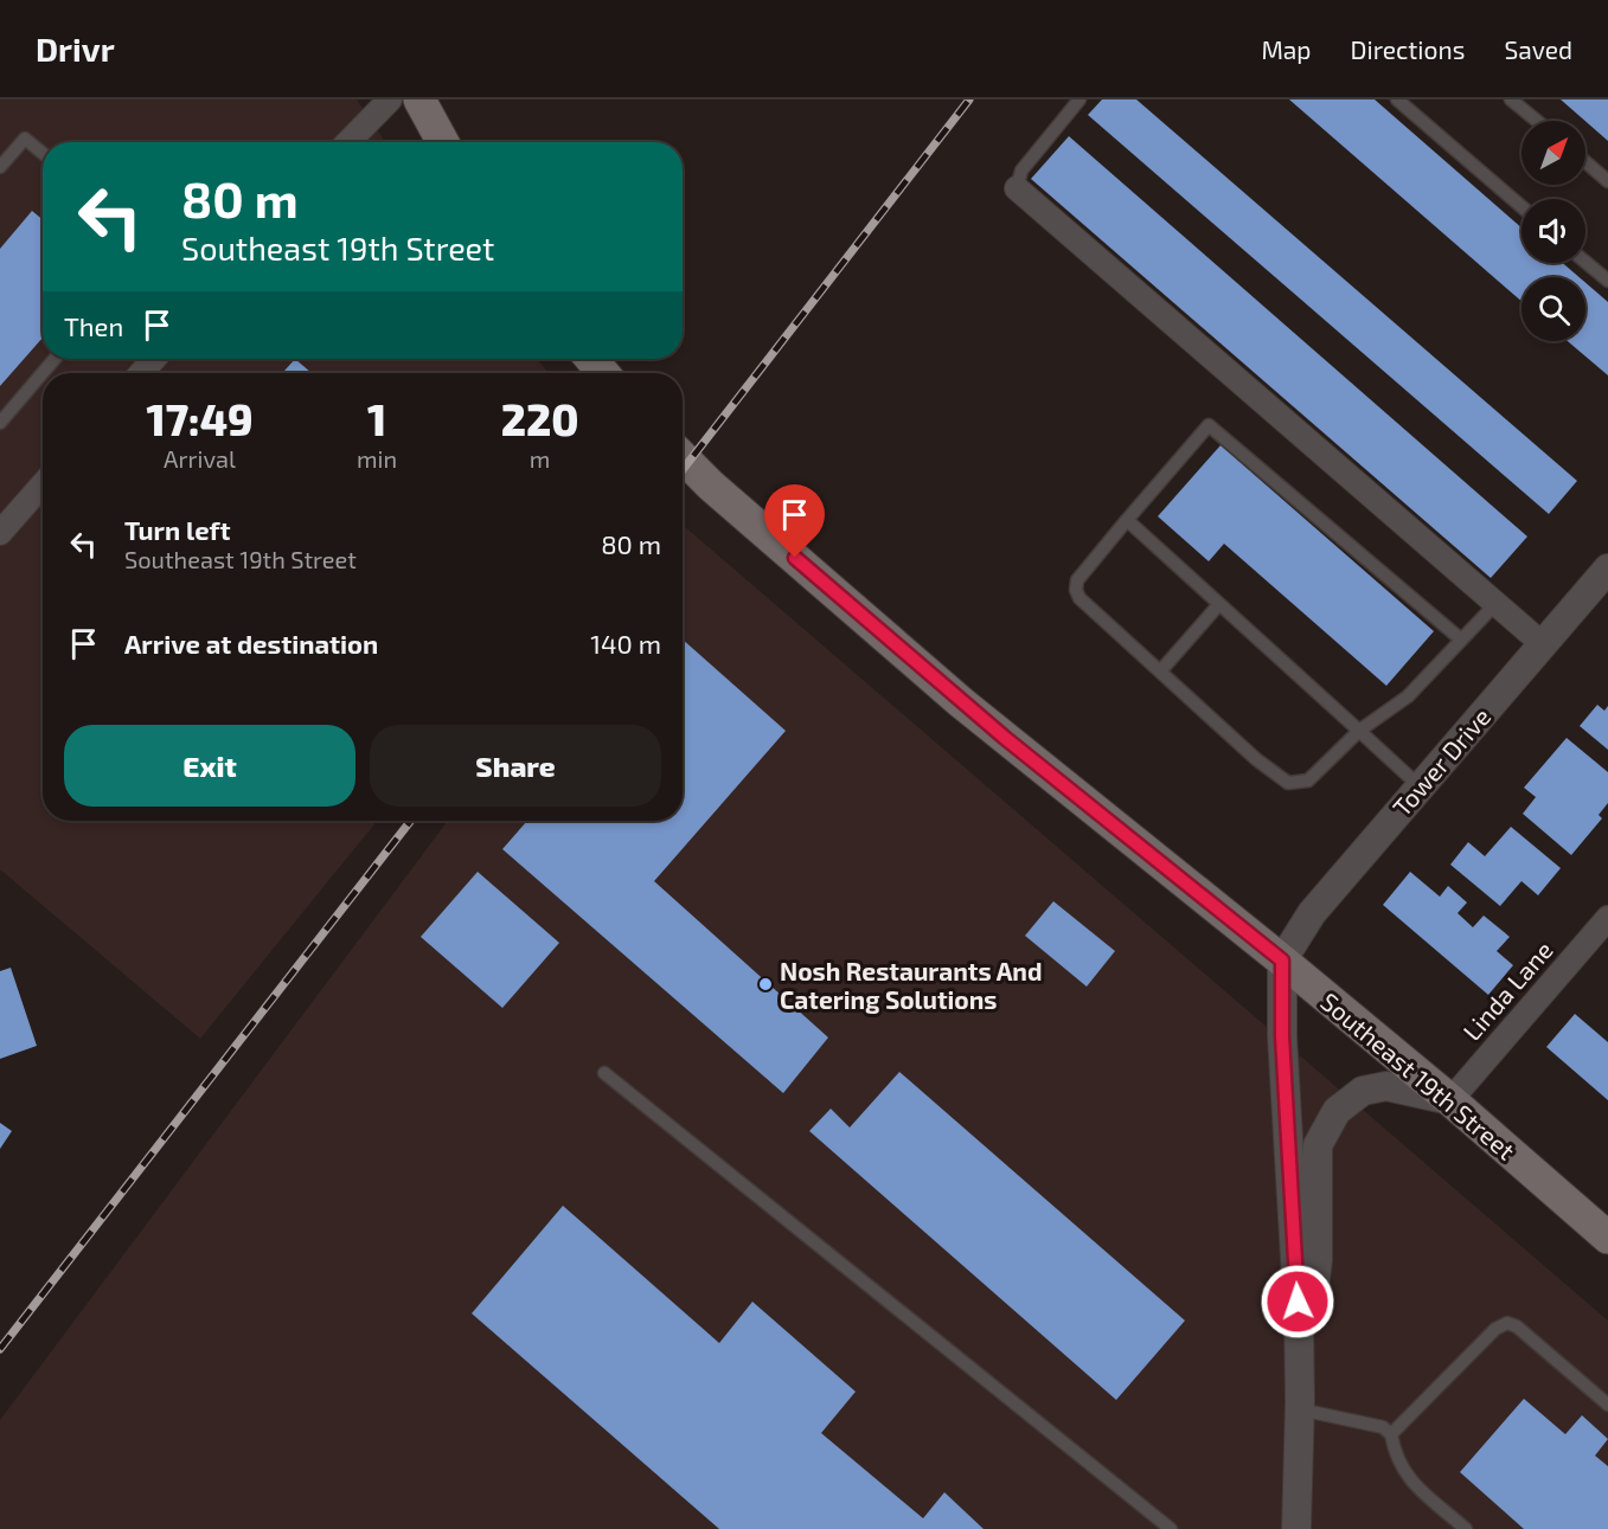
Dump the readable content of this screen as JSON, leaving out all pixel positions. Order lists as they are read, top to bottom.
{
  "streets": {
    "main road": ["Southeast 19th Street"],
    "street": ["Tower Drive", "Linda Lane"]
  },
  "crossings": [
    ["Tower Drive", "Southeast 19th Street"],
    ["Linda Lane", "Southeast 19th Street"]
  ],
  "places": ["Nosh Restaurants And Catering Solutions"],
  "north": "top right",
  "page": {
    "header": "Drivr",
    "nav": ["Map", "Directions", "Saved"],
    "turn": ["80 m", "Southeast 19th Street"],
    "then": "Then",
    "eta": [
      "17:49",
      "Arrival",
      "1",
      "min",
      "220",
      "m"
    ],
    "list": [
      {
        "name": "Turn left",
        "note": "Southeast 19th Street",
        "value": "80 m"
      },
      {
        "name": "Arrive at destination",
        "value": "140 m"
      }
    ],
    "buttons": ["Exit", "Share"]
  }
}
